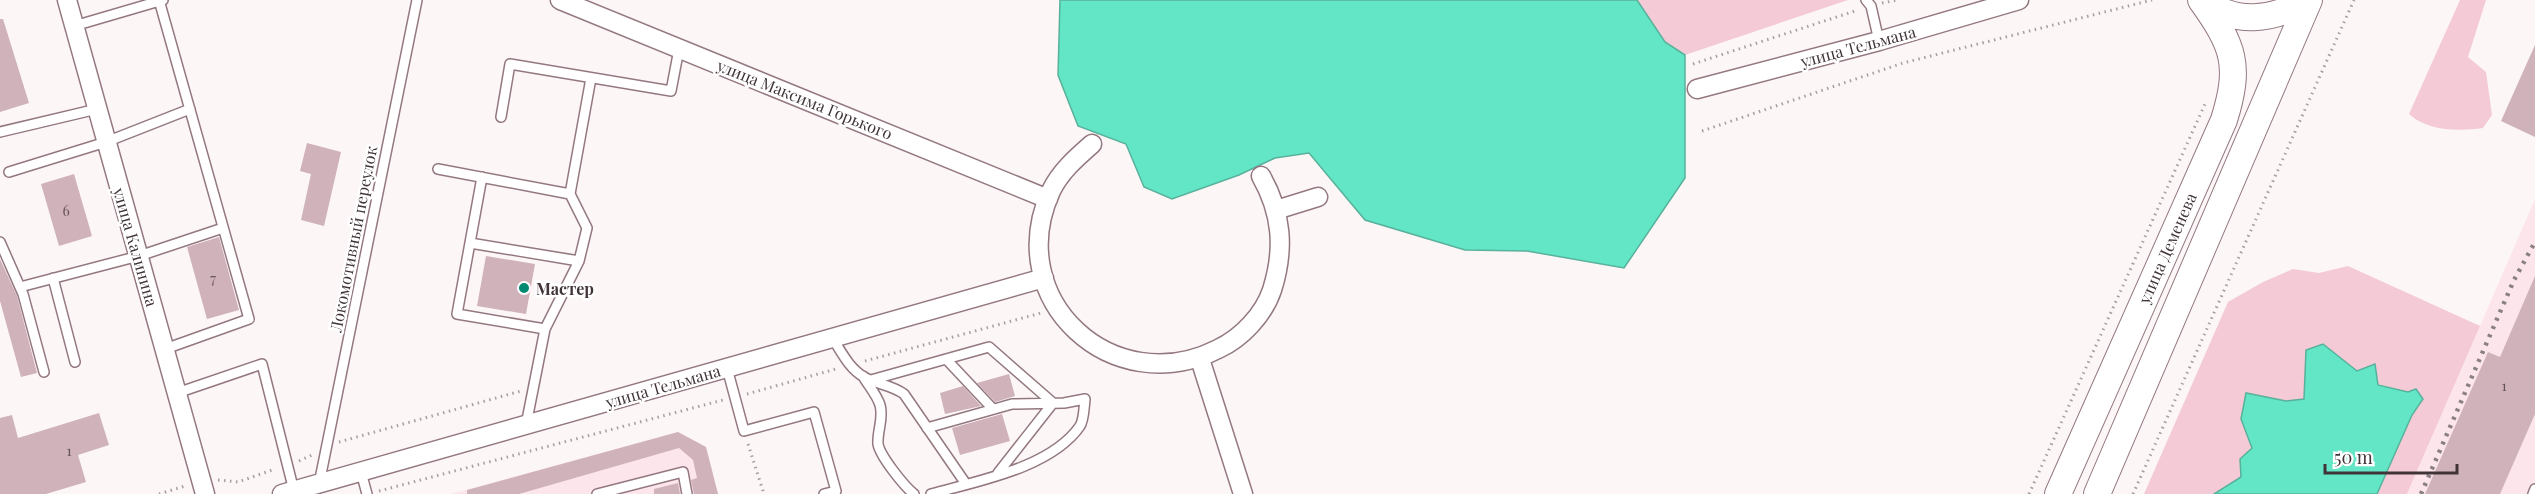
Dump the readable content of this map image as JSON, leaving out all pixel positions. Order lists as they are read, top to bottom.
{
  "streets": {
    "main road": ["улица Деменева"],
    "street": ["улица Тельмана", "улица Максима Горького", "улица Калинина"],
    "lane": ["Локомотивный переулок"]
  },
  "crossings": [
    ["улица Тельмана", "Локомотивный переулок"]
  ],
  "places": ["Мастер"],
  "house_numbers": [
    "6",
    "7",
    "1",
    "1"
  ],
  "scale_bar": "50 m"
}
